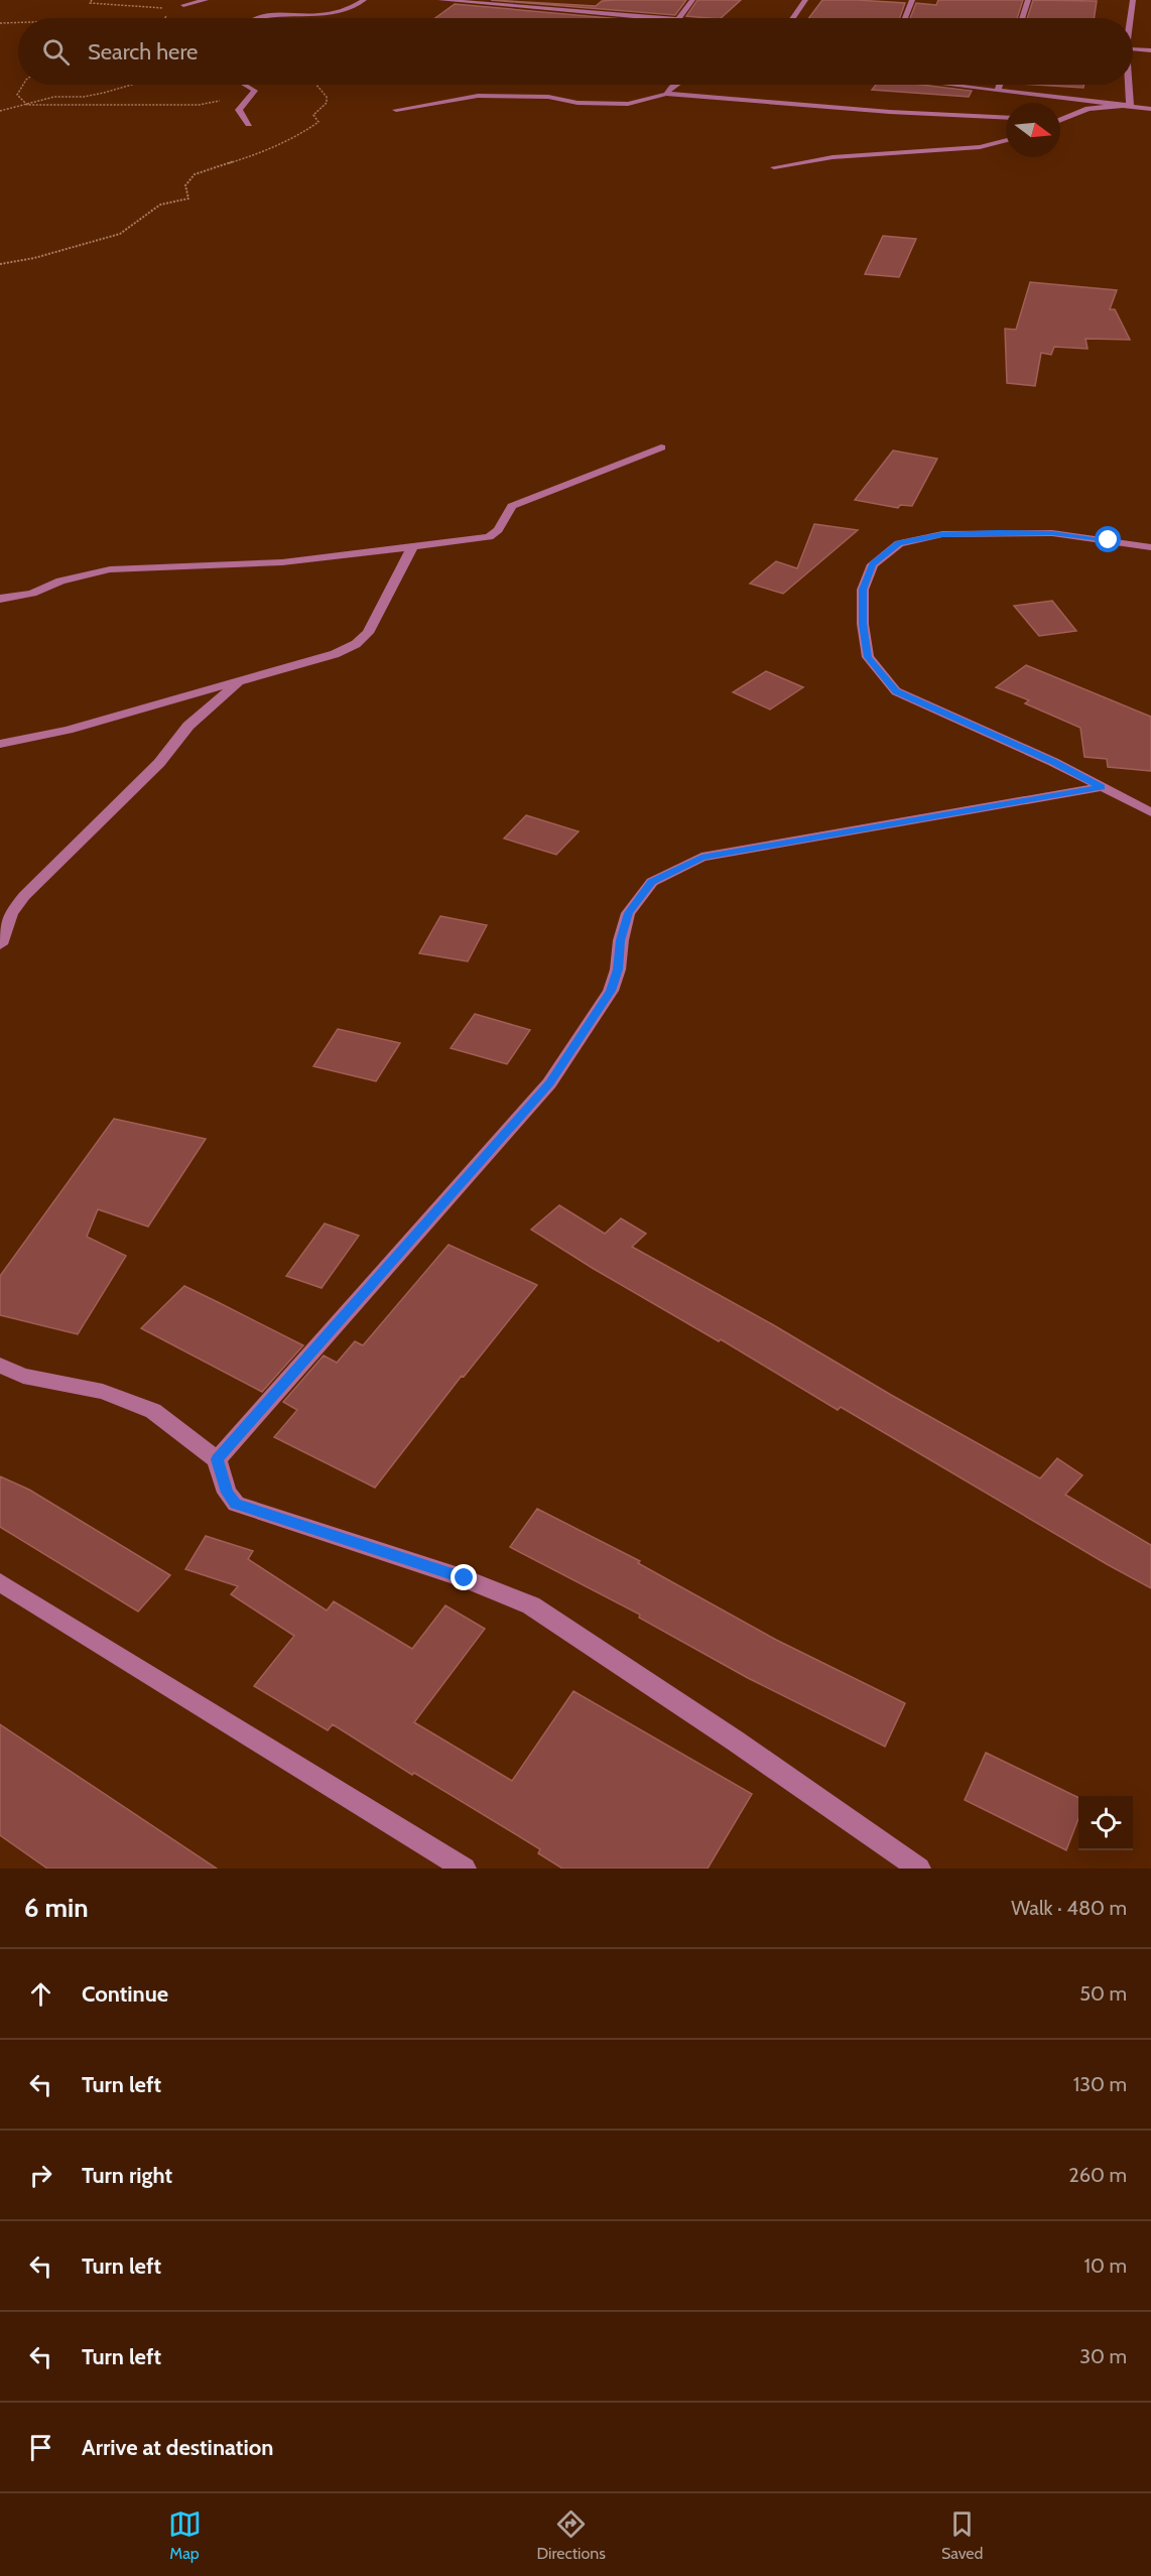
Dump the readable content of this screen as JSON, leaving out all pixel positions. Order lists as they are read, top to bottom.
{
  "north": "right",
  "page": {
    "search": "Search here",
    "heading": ["6 min", "Walk · 480 m"],
    "list": [
      ["Continue", "50 m"],
      ["Turn left", "130 m"],
      ["Turn right", "260 m"],
      ["Turn left", "10 m"],
      ["Turn left", "30 m"],
      "Arrive at destination"
    ],
    "nav": ["Map", "Directions", "Saved"]
  }
}
